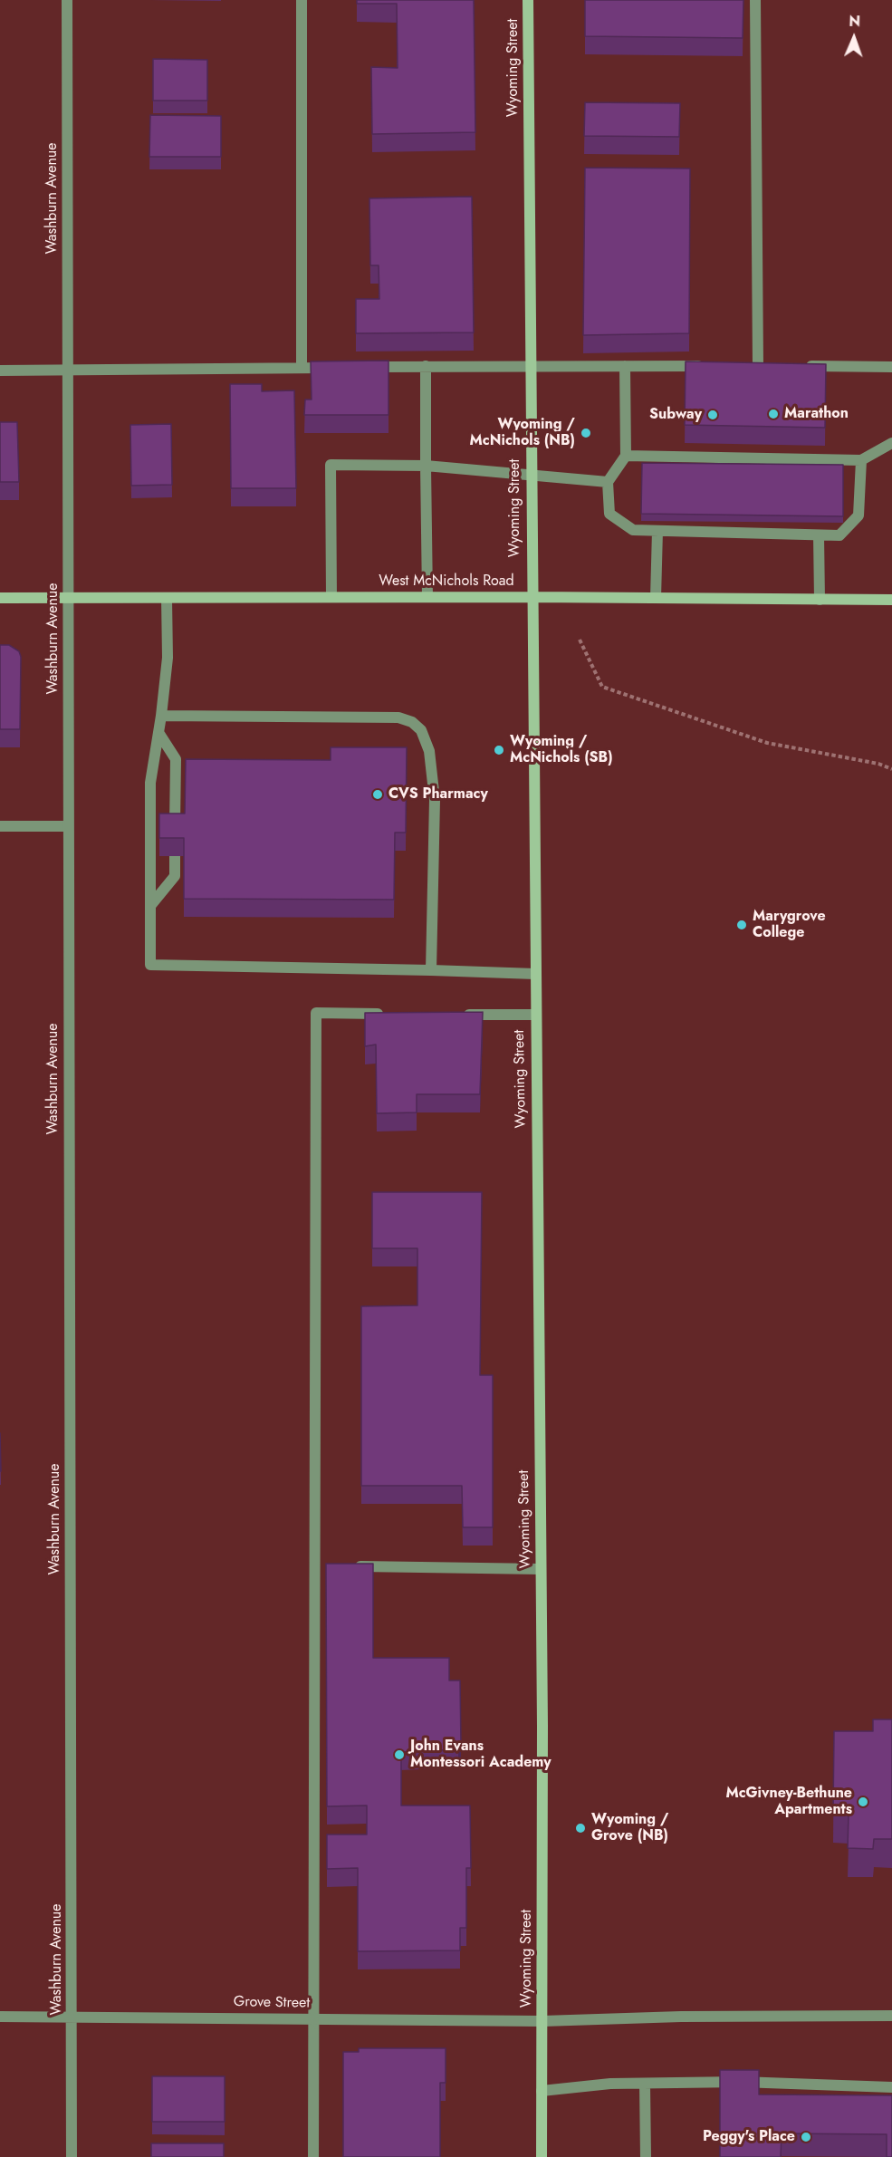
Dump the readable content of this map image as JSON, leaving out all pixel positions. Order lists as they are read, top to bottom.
{
  "streets": {
    "street": [
      "Wyoming Street",
      "Washburn Avenue",
      "West McNichols Road",
      "Grove Street"
    ]
  },
  "crossings": [
    ["Wyoming Street", "West McNichols Road"],
    ["Wyoming Street", "Grove Street"],
    ["Washburn Avenue", "West McNichols Road"],
    ["Washburn Avenue", "Grove Street"]
  ],
  "places": [
    "Marathon",
    "Subway",
    "Wyoming / McNichols (NB)",
    "Wyoming / McNichols (SB)",
    "CVS Pharmacy",
    "Marygrove College",
    "John Evans Montessori Academy",
    "McGivney-Bethune Apartments",
    "Wyoming / Grove (NB)",
    "Peggy's Place"
  ],
  "north": "top"
}
